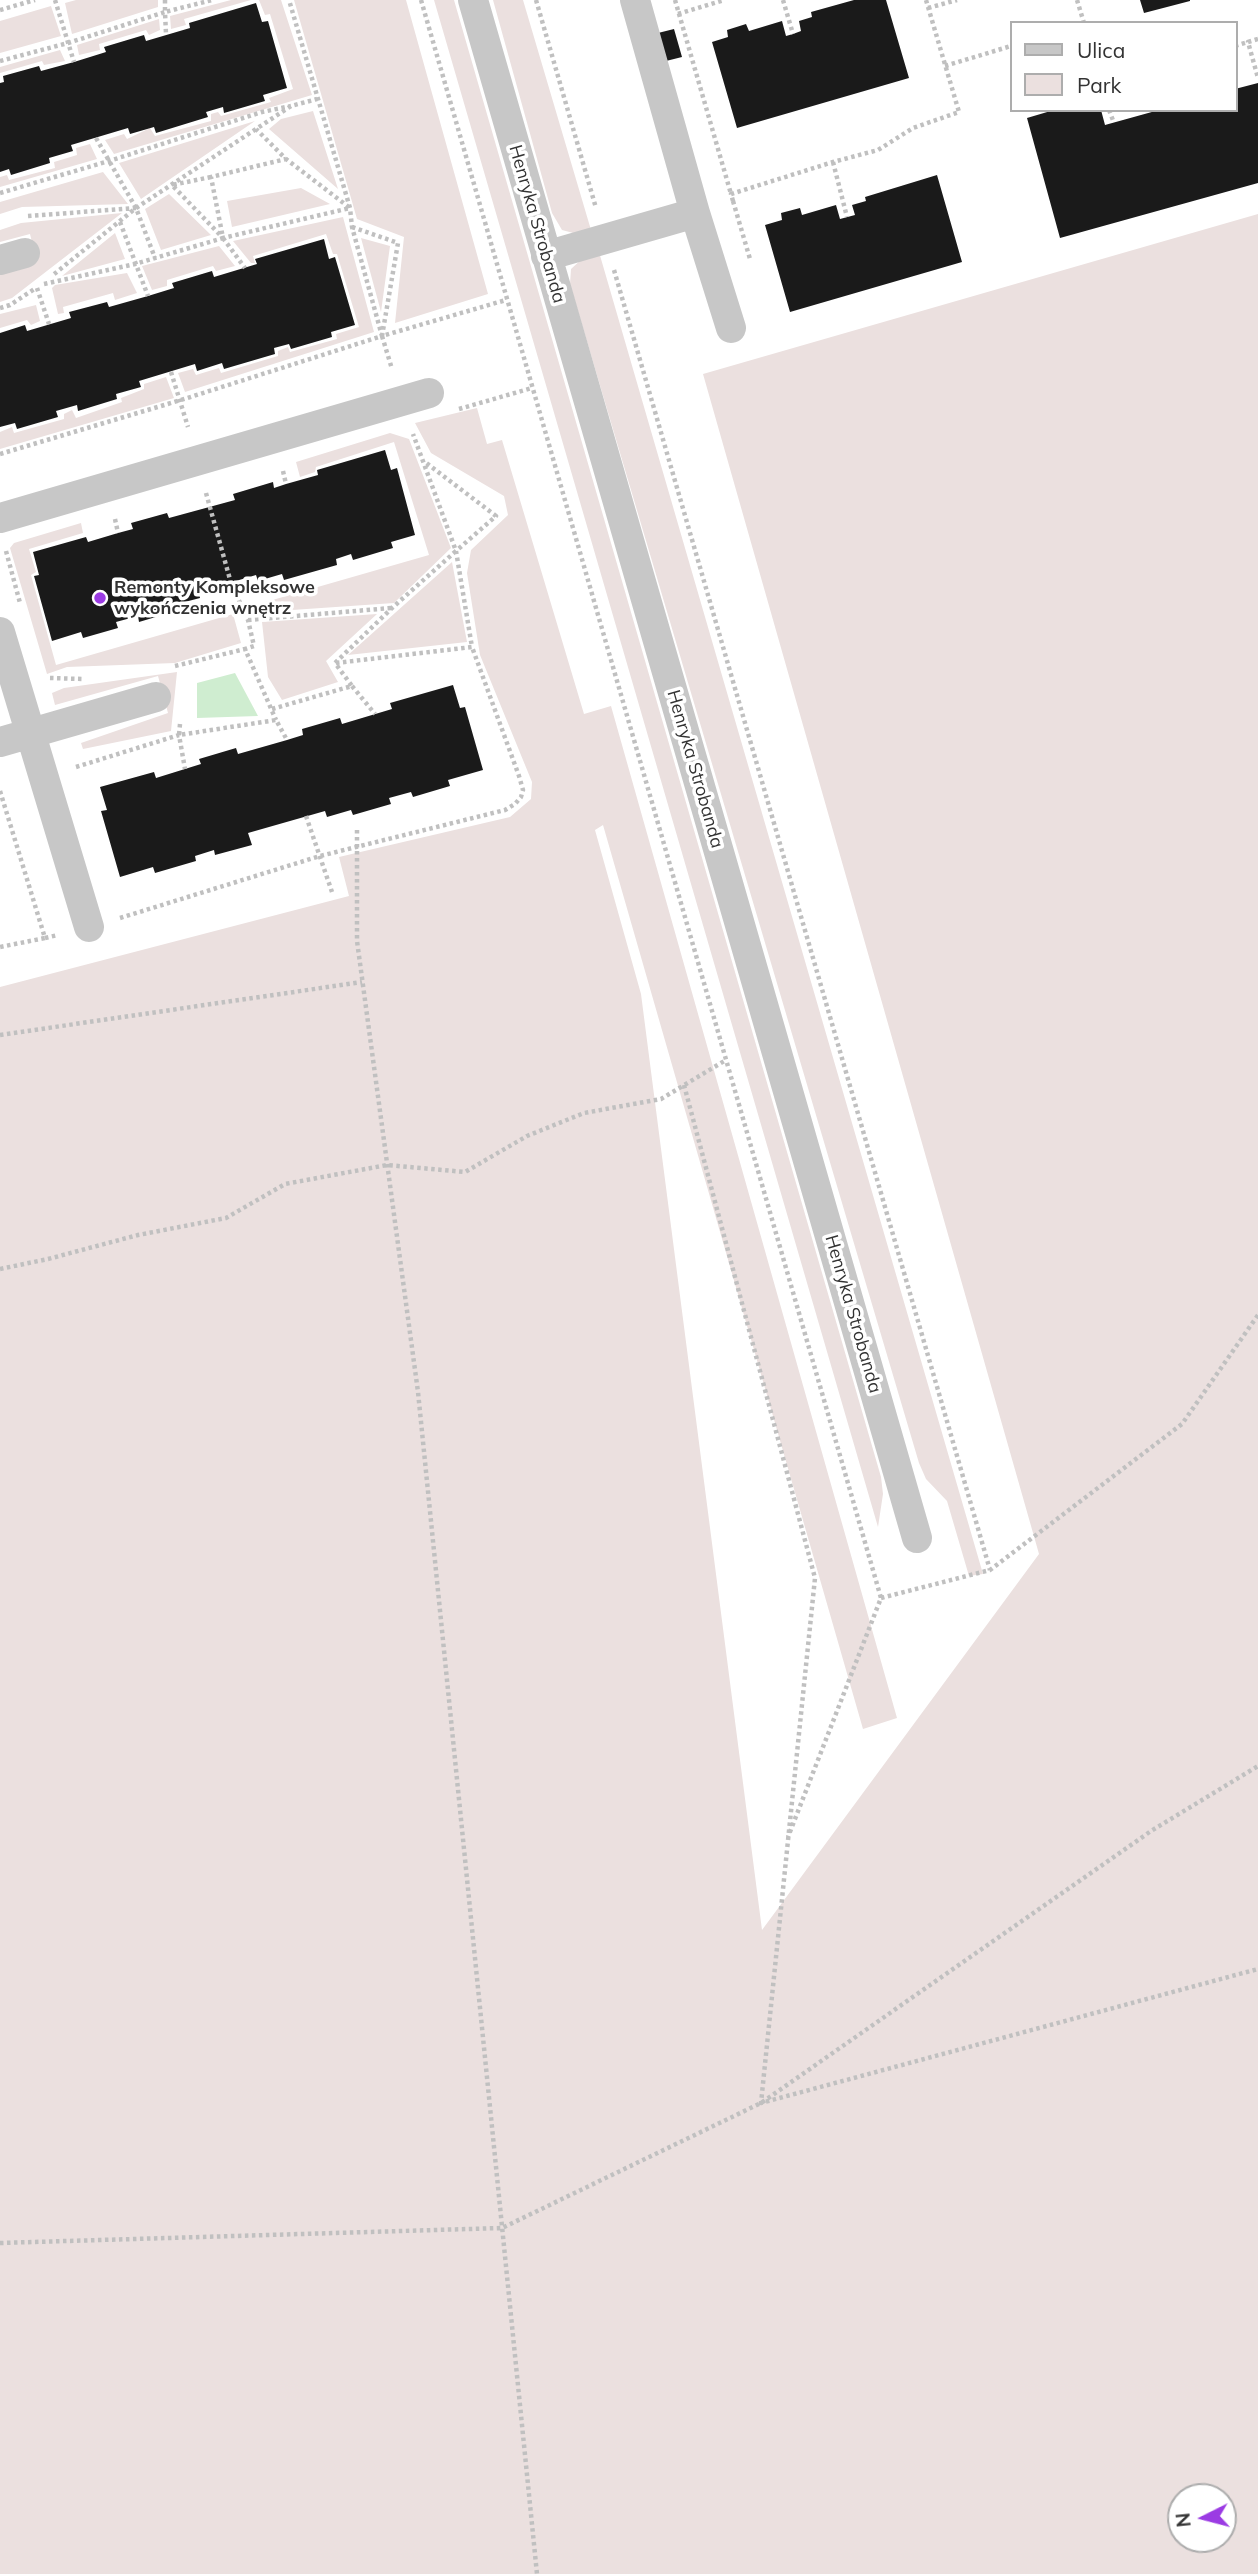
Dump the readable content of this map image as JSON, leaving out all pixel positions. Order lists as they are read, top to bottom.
{
  "streets": {
    "street": ["Henryka Strobanda"]
  },
  "places": ["Remonty Kompleksowe wykończenia wnętrz"],
  "legend": ["Ulica", "Park"],
  "north": "left"
}
